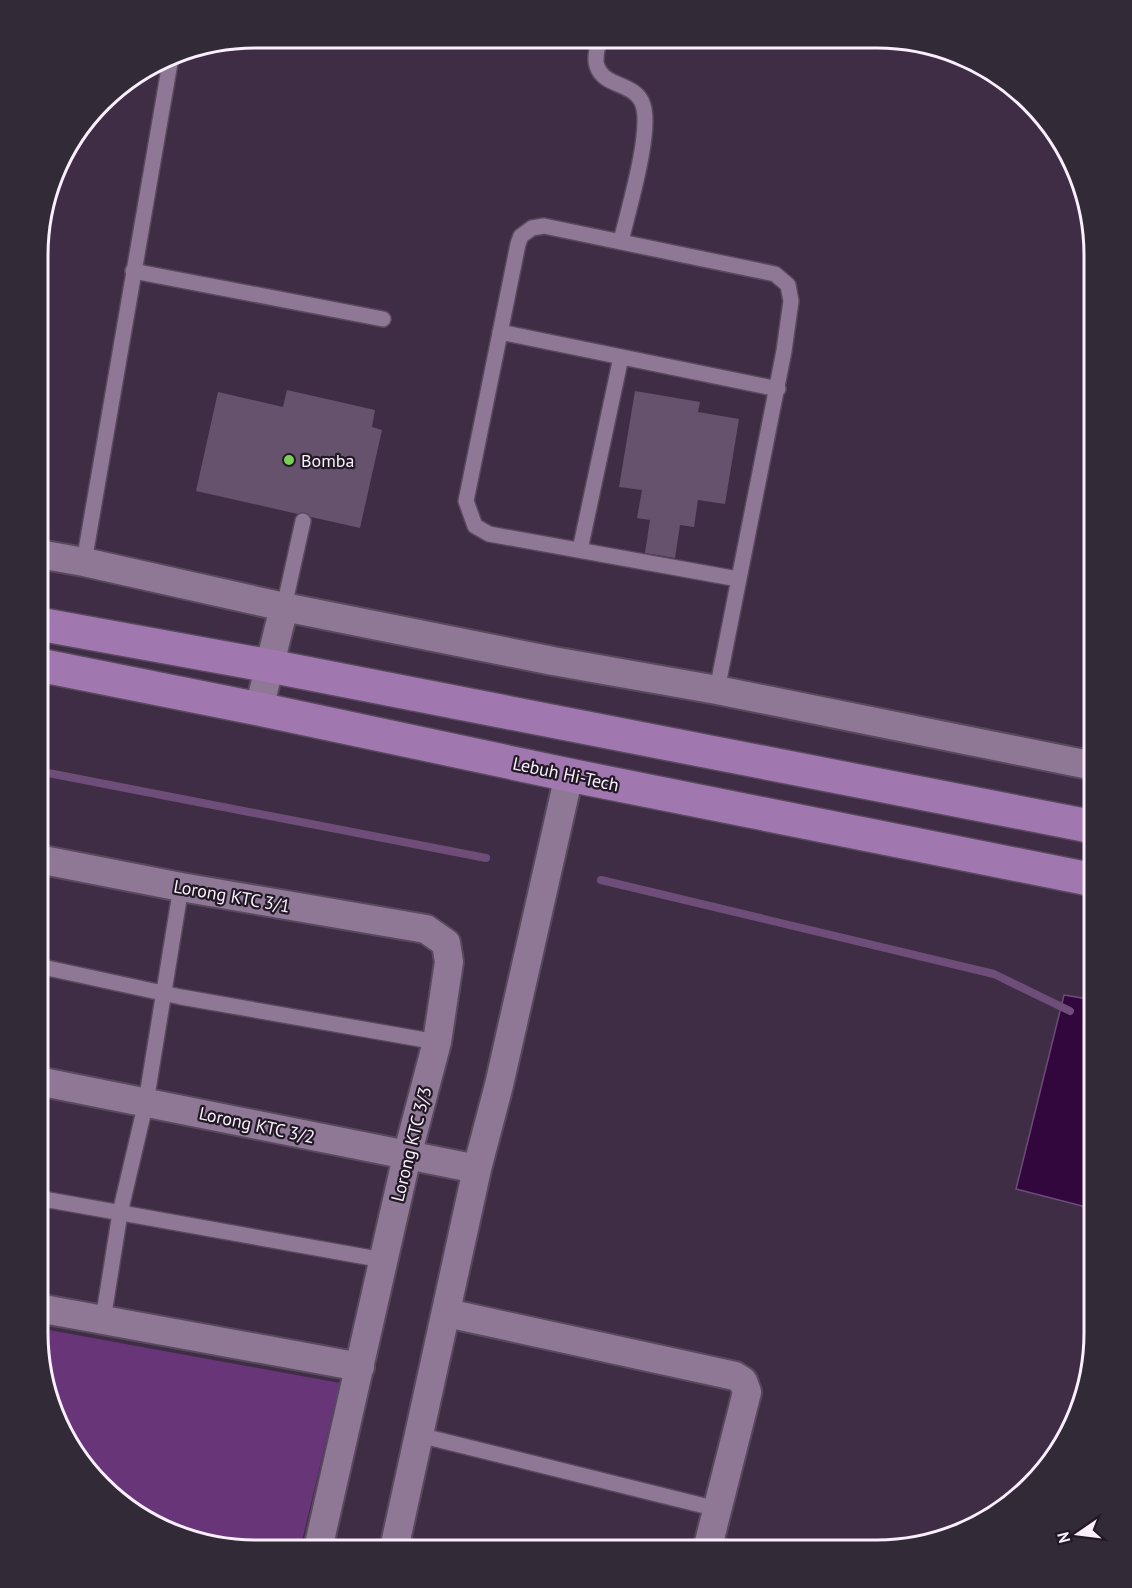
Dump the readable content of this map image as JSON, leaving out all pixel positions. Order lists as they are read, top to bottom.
{
  "streets": {
    "main road": ["Lebuh Hi-Tech"],
    "street": ["Lorong KTC 3/1", "Lorong KTC 3/2", "Lorong KTC 3/3"]
  },
  "crossings": [
    ["Lorong KTC 3/1", "Lorong KTC 3/3"],
    ["Lorong KTC 3/2", "Lorong KTC 3/3"]
  ],
  "places": ["Bomba"],
  "north": "left"
}
